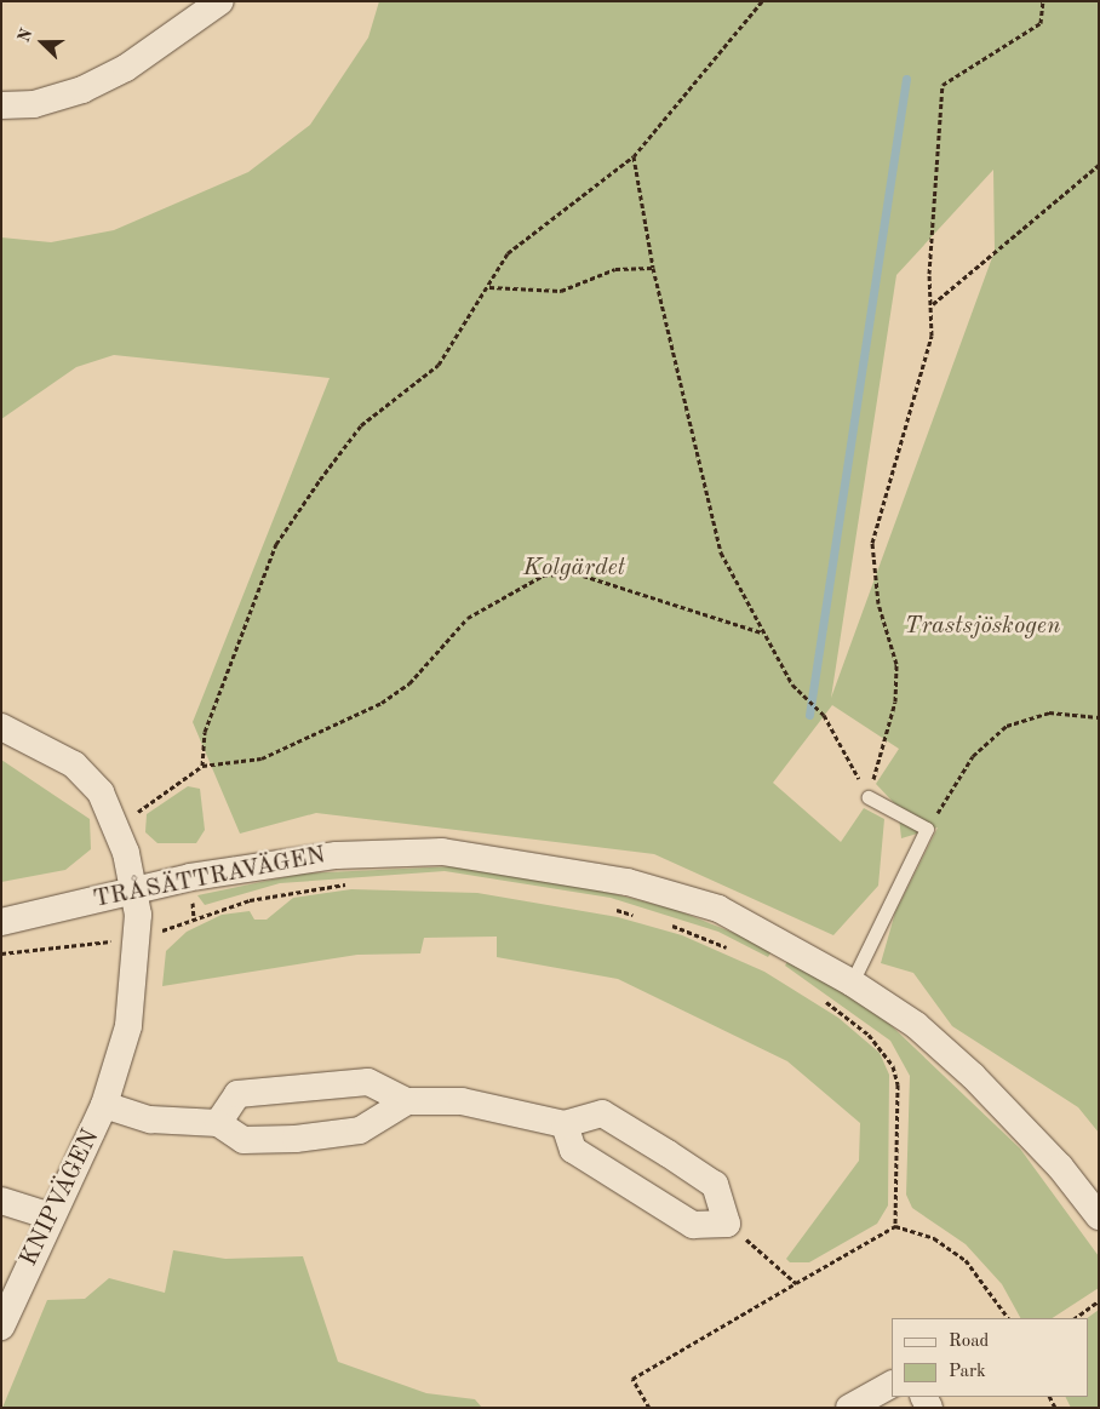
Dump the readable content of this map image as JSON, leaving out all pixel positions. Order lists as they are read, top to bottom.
{
  "streets": {
    "street": ["TRÅSÄTTRAVÄGEN", "KNIPVÄGEN"]
  },
  "crossings": [
    ["TRÅSÄTTRAVÄGEN", "KNIPVÄGEN"]
  ],
  "parks": ["Kolgärdet", "Trastsjöskogen"],
  "legend": ["Road", "Park"],
  "north": "left"
}
